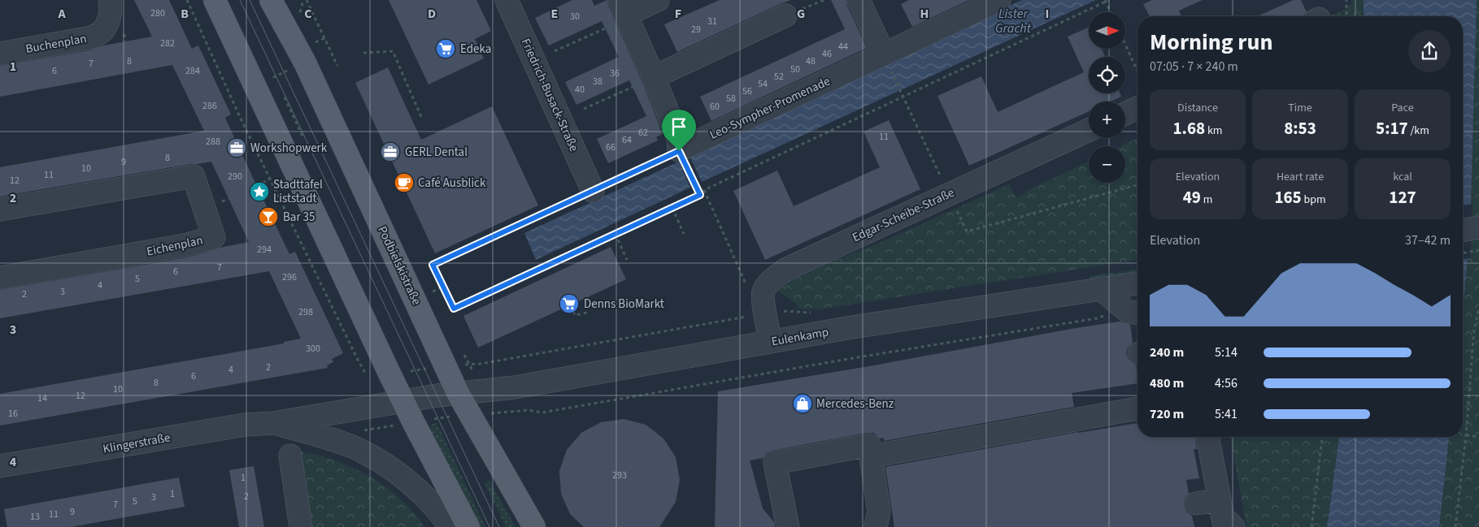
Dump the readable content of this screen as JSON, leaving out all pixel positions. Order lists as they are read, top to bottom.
{
  "streets": {
    "main road": ["Podbielskistraße"],
    "street": [
      "Buchenplan",
      "Friedrich-Busack-Straße",
      "Leo-Sympher-Promenade",
      "Edgar-Scheibe-Straße",
      "Eichenplan",
      "Eulenkamp",
      "Klingerstraße"
    ]
  },
  "crossings": [
    ["Edgar-Scheibe-Straße", "Eulenkamp"],
    ["Podbielskistraße", "Eulenkamp"],
    ["Podbielskistraße", "Klingerstraße"],
    ["Eulenkamp", "Klingerstraße"]
  ],
  "water": ["Lister Gracht"],
  "places": {
    "supermarket": ["Edeka", "Denns BioMarkt"],
    "office": ["Workshopwerk", "GERL Dental"],
    "cafe": ["Café Ausblick"],
    "place": ["Stadttafel Liststadt"],
    "bar": ["Bar 35"],
    "shop": ["Mercedes-Benz"]
  },
  "house_numbers": [
    "280",
    "30",
    "31",
    "29",
    "282",
    "44",
    "46",
    "8",
    "48",
    "7",
    "50",
    "6",
    "284",
    "36",
    "52",
    "38",
    "54",
    "40",
    "56",
    "58",
    "286",
    "60",
    "62",
    "11",
    "64",
    "288",
    "66",
    "8",
    "9",
    "10",
    "11",
    "290",
    "12",
    "294",
    "7",
    "6",
    "296",
    "5",
    "4",
    "3",
    "2",
    "298",
    "300",
    "2",
    "4",
    "6",
    "8",
    "10",
    "12",
    "14",
    "16",
    "293",
    "1",
    "1",
    "2",
    "3",
    "5",
    "7",
    "9",
    "11",
    "13"
  ],
  "north": "right",
  "page": {
    "map_buttons": ["+", "−"],
    "heading": ["Morning run", "07:05 · 7 × 240 m"],
    "stats": [
      ["Distance", "1.68 km"],
      ["Time", "8:53"],
      ["Pace", "5:17 /km"],
      ["Elevation", "49 m"],
      ["Heart rate", "165 bpm"],
      ["kcal", "127"]
    ],
    "chart": ["Elevation", "37–42 m"],
    "list": [
      {
        "name": "240 m",
        "note": "5:14"
      },
      {
        "name": "480 m",
        "note": "4:56"
      },
      {
        "name": "720 m",
        "note": "5:41"
      }
    ]
  },
  "grid": {
    "columns": [
      "A",
      "B",
      "C",
      "D",
      "E",
      "F",
      "G",
      "H",
      "I"
    ],
    "rows": [
      "1",
      "2",
      "3",
      "4"
    ]
  }
}
